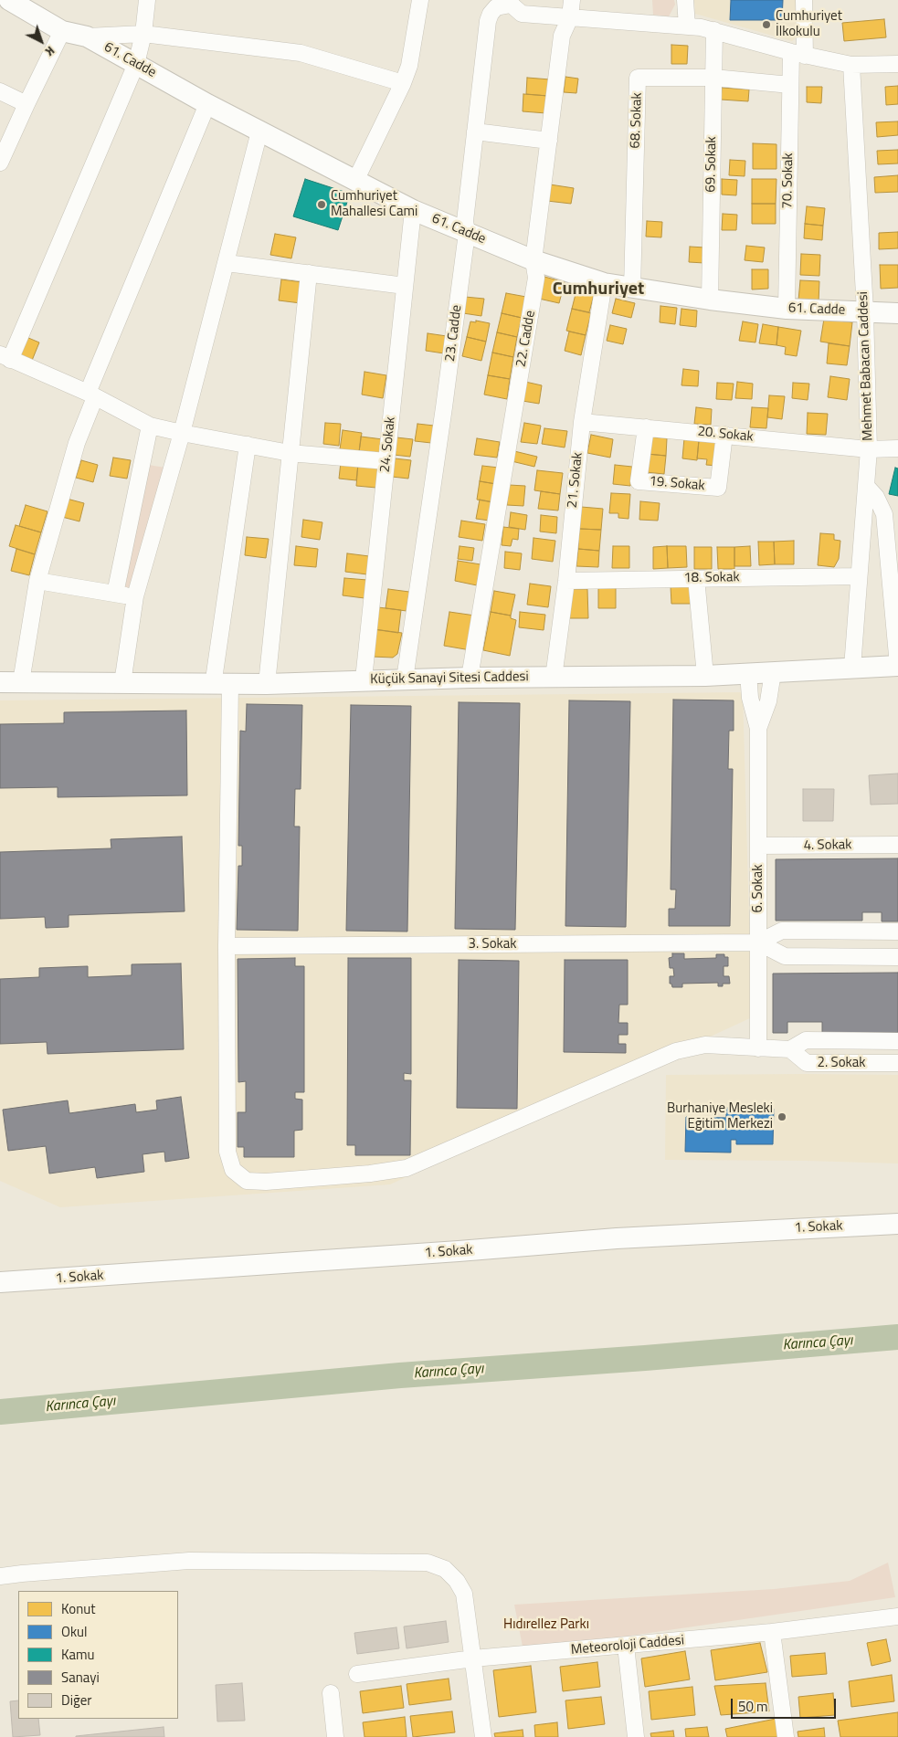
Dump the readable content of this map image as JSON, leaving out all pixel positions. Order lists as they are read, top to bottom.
{
  "streets": {
    "street": [
      "61. Cadde",
      "68. Sokak",
      "69. Sokak",
      "70. Sokak",
      "23. Cadde",
      "22. Cadde",
      "Mehmet Babacan Caddesi",
      "20. Sokak",
      "24. Sokak",
      "21. Sokak",
      "19. Sokak",
      "18. Sokak",
      "Küçük Sanayi Sitesi Caddesi",
      "4. Sokak",
      "6. Sokak",
      "3. Sokak",
      "2. Sokak",
      "1. Sokak",
      "Meteoroloji Caddesi"
    ]
  },
  "crossings": [
    ["61. Cadde", "68. Sokak"],
    ["61. Cadde", "69. Sokak"],
    ["61. Cadde", "70. Sokak"],
    ["61. Cadde", "23. Cadde"],
    ["61. Cadde", "22. Cadde"],
    ["61. Cadde", "Mehmet Babacan Caddesi"],
    ["61. Cadde", "24. Sokak"],
    ["61. Cadde", "21. Sokak"],
    ["68. Sokak", "69. Sokak"],
    ["68. Sokak", "70. Sokak"],
    ["23. Cadde", "Küçük Sanayi Sitesi Caddesi"],
    ["22. Cadde", "Küçük Sanayi Sitesi Caddesi"],
    ["Mehmet Babacan Caddesi", "20. Sokak"],
    ["Mehmet Babacan Caddesi", "18. Sokak"],
    ["Mehmet Babacan Caddesi", "Küçük Sanayi Sitesi Caddesi"],
    ["20. Sokak", "21. Sokak"],
    ["20. Sokak", "19. Sokak"],
    ["24. Sokak", "Küçük Sanayi Sitesi Caddesi"],
    ["21. Sokak", "18. Sokak"],
    ["21. Sokak", "Küçük Sanayi Sitesi Caddesi"],
    ["4. Sokak", "6. Sokak"],
    ["6. Sokak", "3. Sokak"]
  ],
  "districts": ["Cumhuriyet"],
  "water": ["Karınca Çayı"],
  "parks": ["Hıdırellez Parkı"],
  "places": ["Cumhuriyet İlkokulu", "Cumhuriyet Mahallesi Cami", "Burhaniye Mesleki Eğitim Merkezi"],
  "legend": [
    "Konut",
    "Okul",
    "Kamu",
    "Sanayi",
    "Diğer"
  ],
  "scale_bar": "50 m",
  "north": "bottom right"
}
